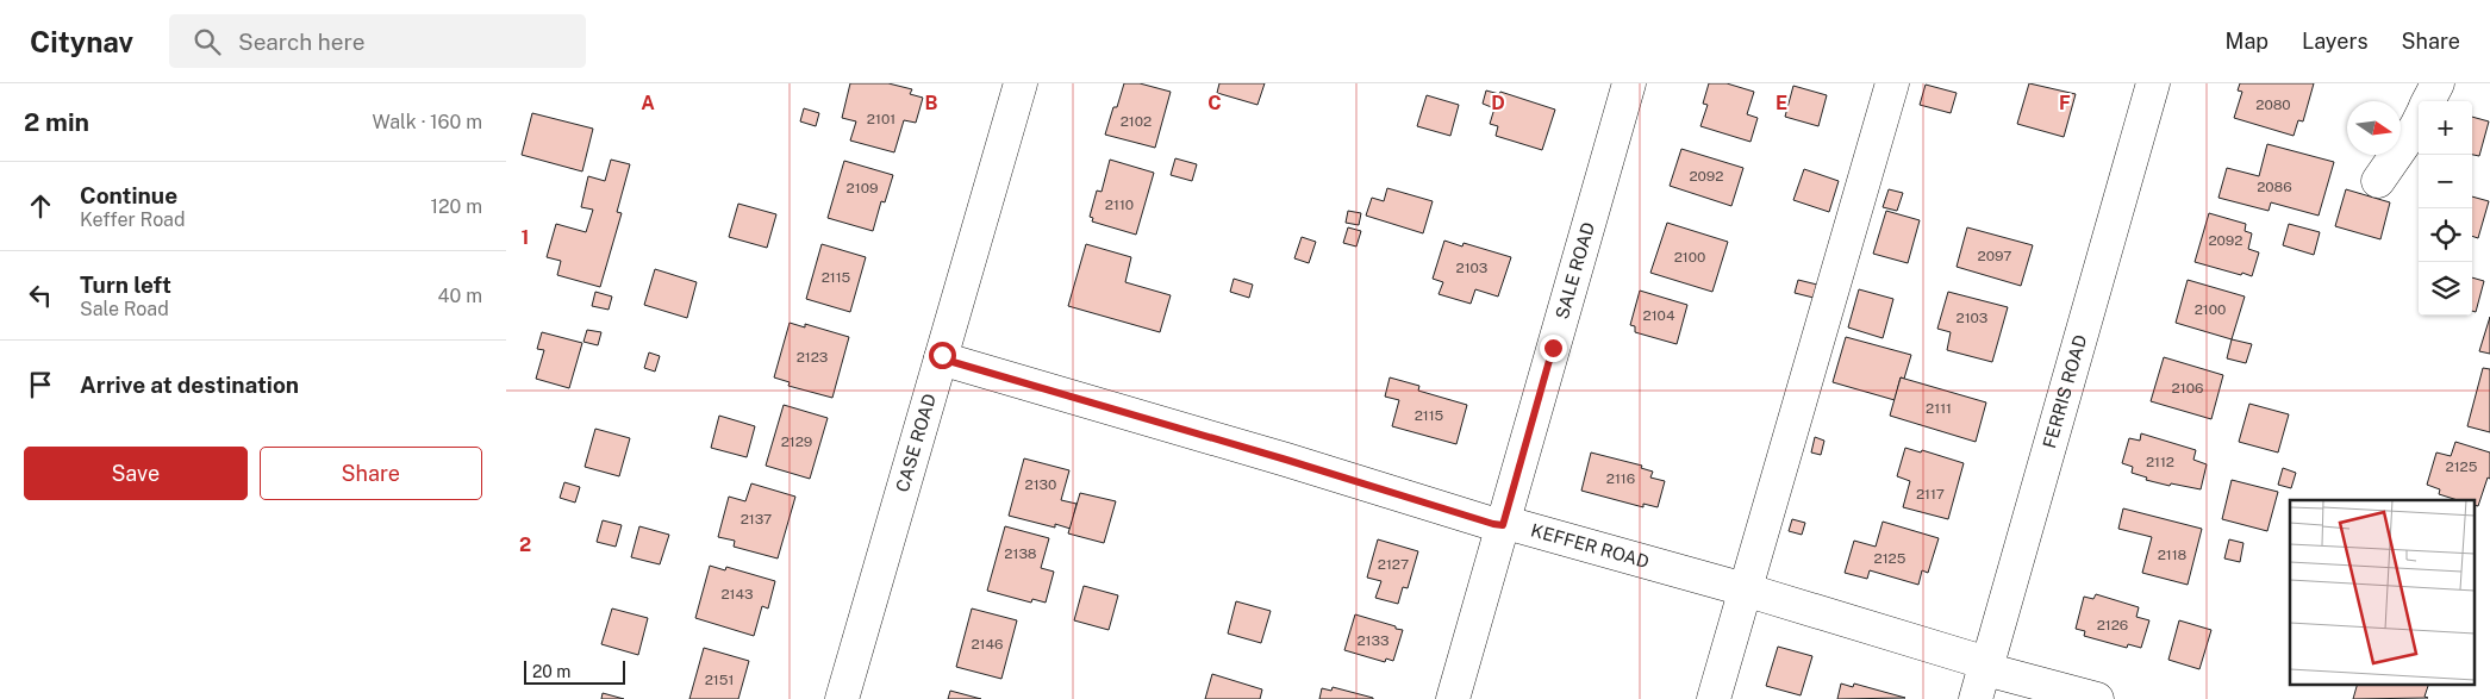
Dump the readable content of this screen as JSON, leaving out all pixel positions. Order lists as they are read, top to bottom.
{
  "streets": {
    "street": [
      "SALE ROAD",
      "FERRIS ROAD",
      "CASE ROAD",
      "KEFFER ROAD"
    ]
  },
  "crossings": [
    ["SALE ROAD", "KEFFER ROAD"],
    ["FERRIS ROAD", "KEFFER ROAD"],
    ["CASE ROAD", "KEFFER ROAD"]
  ],
  "house_numbers": [
    "2080",
    "2101",
    "2102",
    "2092",
    "2086",
    "2109",
    "2110",
    "2092",
    "2097",
    "2100",
    "2103",
    "2115",
    "2100",
    "2104",
    "2103",
    "2123",
    "2106",
    "2111",
    "2115",
    "2129",
    "2112",
    "2125",
    "2116",
    "2130",
    "2117",
    "2137",
    "2138",
    "2118",
    "2125",
    "2127",
    "2143",
    "2126",
    "2133",
    "2146",
    "2151"
  ],
  "scale_bar": "20 m",
  "north": "right",
  "page": {
    "header": "Citynav",
    "search": "Search here",
    "nav": ["Map", "Layers", "Share"],
    "heading": ["2 min", "Walk · 160 m"],
    "map_buttons": ["+", "−"],
    "list": [
      ["Continue", "Keffer Road", "120 m"],
      ["Turn left", "Sale Road", "40 m"],
      "Arrive at destination"
    ],
    "buttons": ["Save", "Share"],
    "scale": "20 m"
  },
  "grid": {
    "columns": [
      "A",
      "B",
      "C",
      "D",
      "E",
      "F"
    ],
    "rows": ["1", "2"]
  }
}
